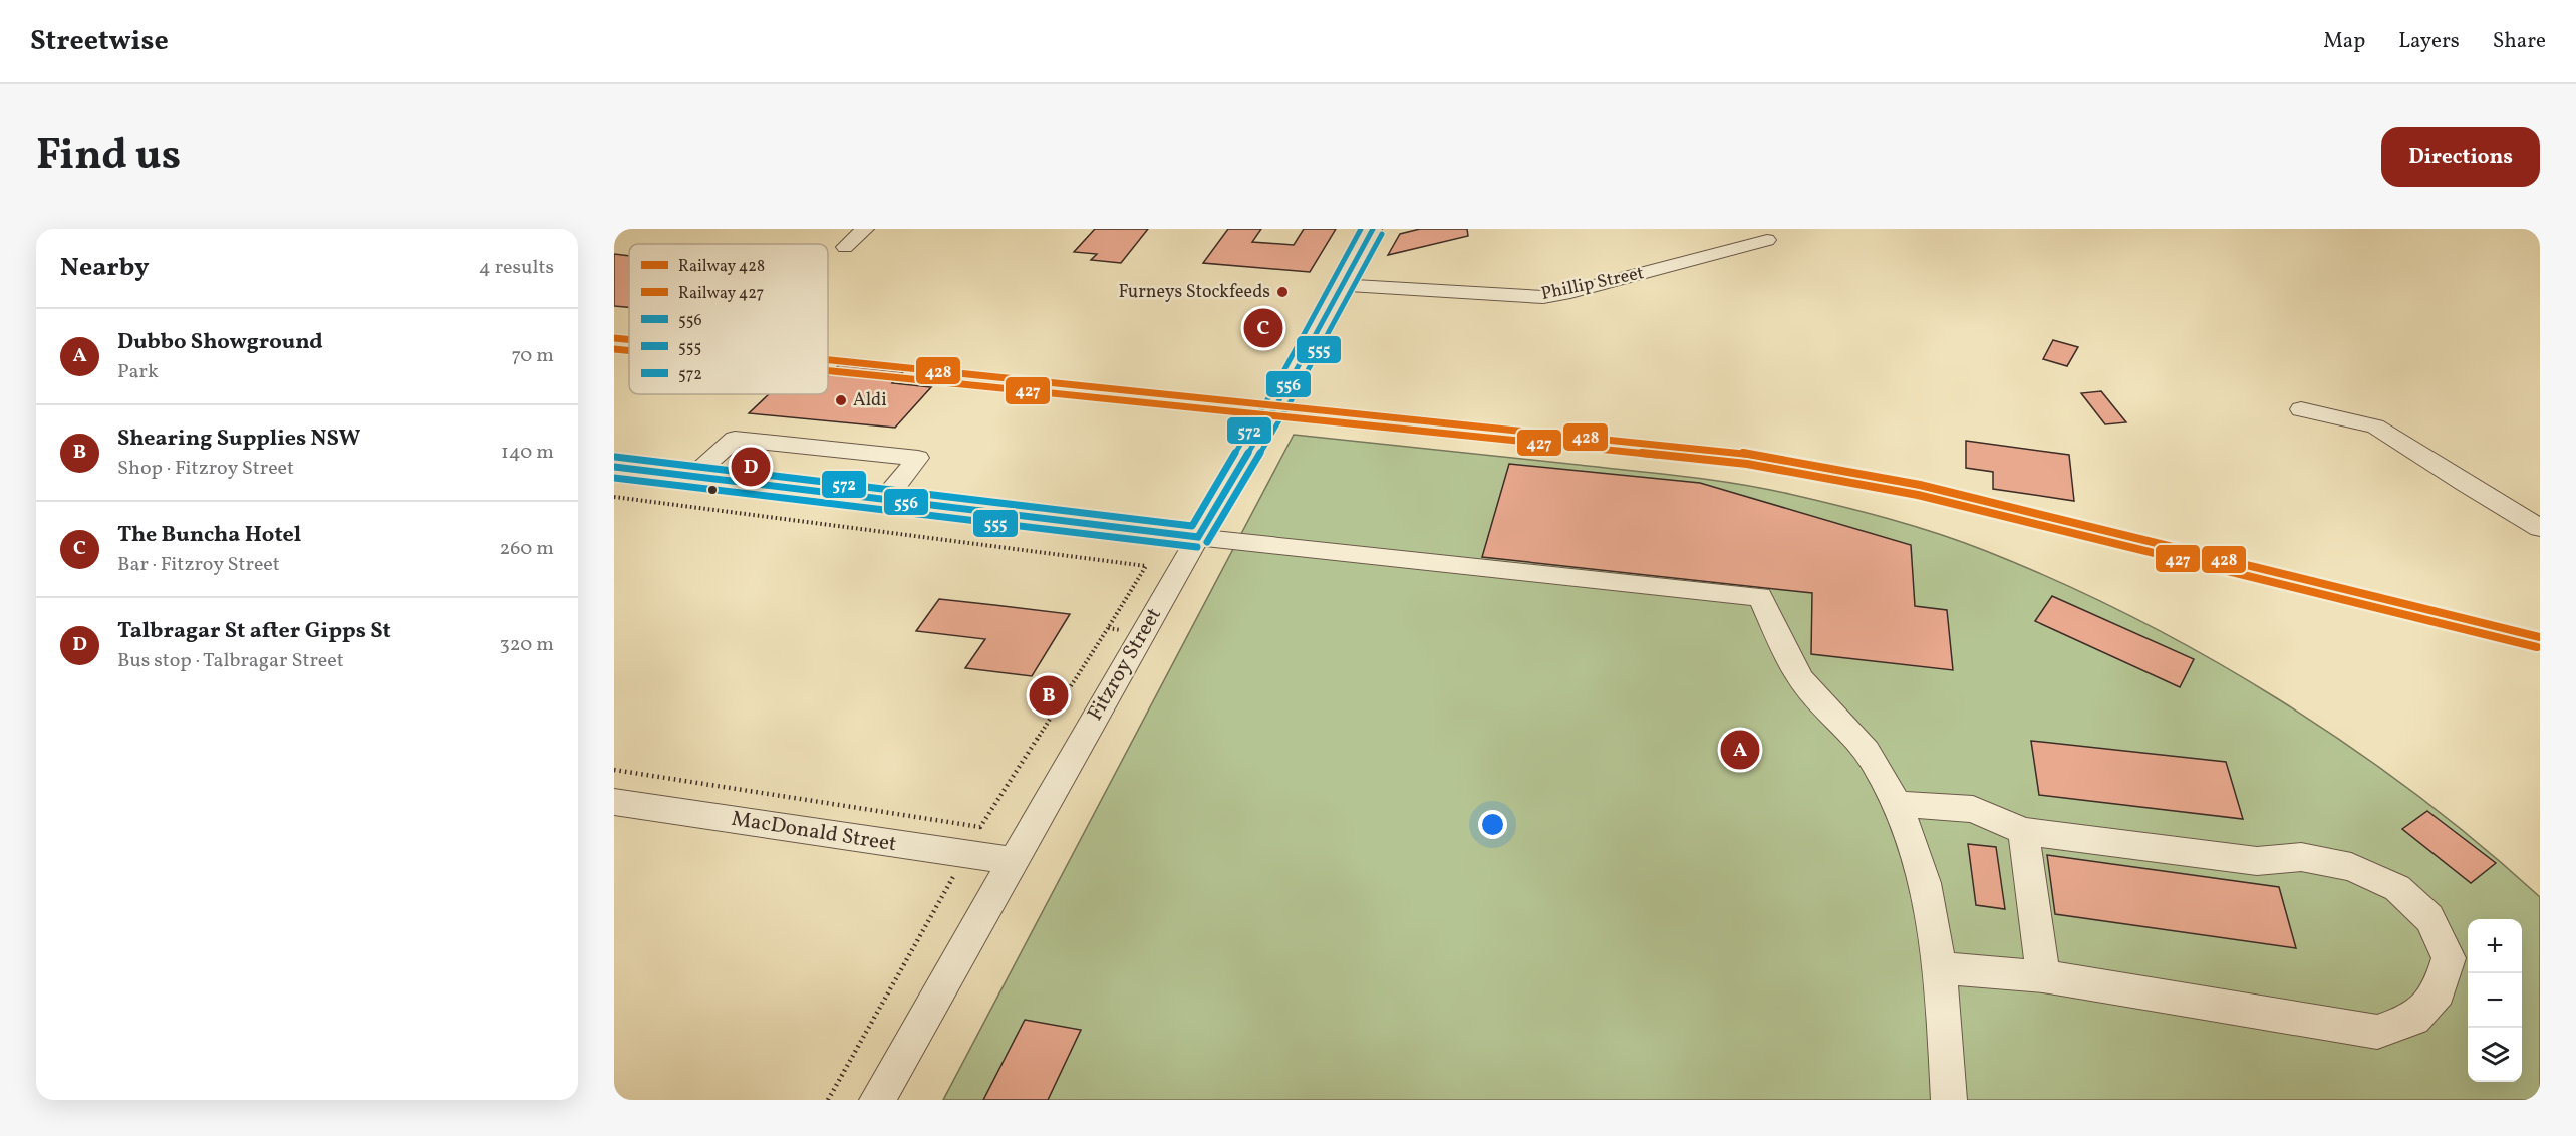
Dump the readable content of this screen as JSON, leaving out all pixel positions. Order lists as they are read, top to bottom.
{
  "streets": {
    "street": ["Phillip Street", "Fitzroy Street", "MacDonald Street"]
  },
  "crossings": [
    ["Phillip Street", "Fitzroy Street"],
    ["Fitzroy Street", "MacDonald Street"]
  ],
  "places": ["Furneys Stockfeeds", "Aldi"],
  "lines": [
    "transit line 556",
    "transit line 572",
    "transit line 555",
    "rail line 428",
    "rail line 427"
  ],
  "legend": [
    "Railway 428",
    "Railway 427",
    "556",
    "555",
    "572"
  ],
  "page": {
    "header": "Streetwise",
    "nav": ["Map", "Layers", "Share"],
    "title": "Find us",
    "buttons": "Directions",
    "heading": ["Nearby", "4 results"],
    "pins": [
      "C",
      "D",
      "B",
      "A"
    ],
    "list": [
      {
        "mark": "A",
        "name": "Dubbo Showground",
        "note": "Park",
        "value": "70 m"
      },
      {
        "mark": "B",
        "name": "Shearing Supplies NSW",
        "note": "Shop · Fitzroy Street",
        "value": "140 m"
      },
      {
        "mark": "C",
        "name": "The Buncha Hotel",
        "note": "Bar · Fitzroy Street",
        "value": "260 m"
      },
      {
        "mark": "D",
        "name": "Talbragar St after Gipps St",
        "note": "Bus stop · Talbragar Street",
        "value": "320 m"
      }
    ],
    "map_buttons": ["+", "−"]
  }
}
